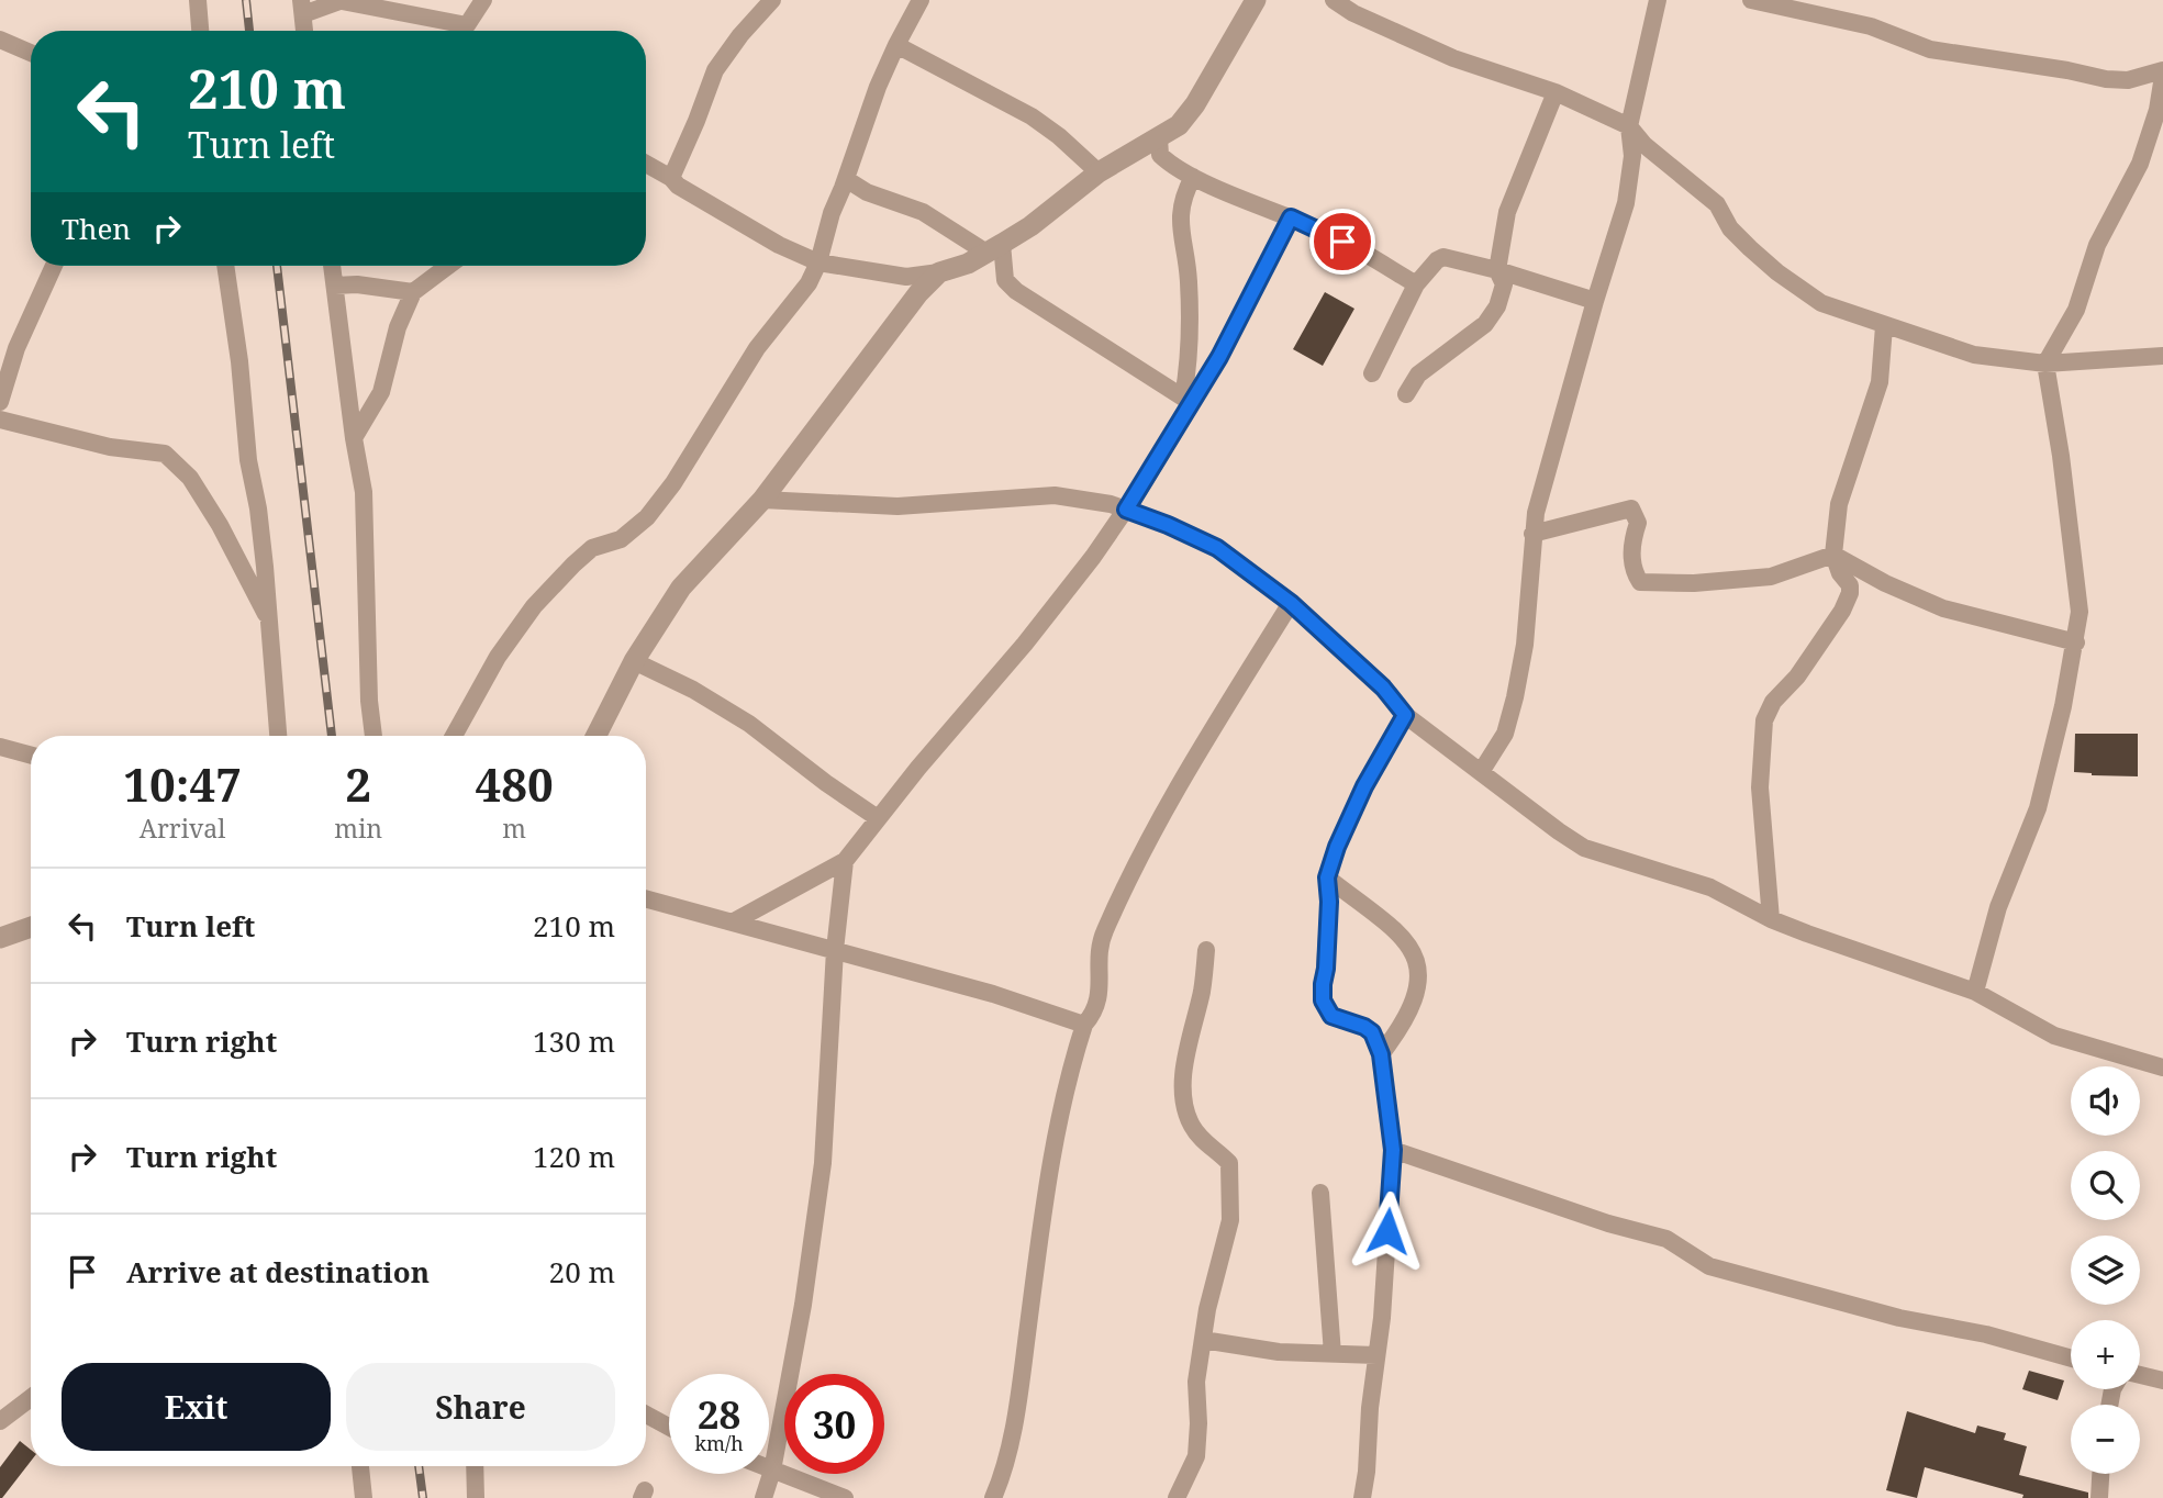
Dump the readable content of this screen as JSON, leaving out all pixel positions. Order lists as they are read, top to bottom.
{
  "page": {
    "turn": ["210 m", "Turn left"],
    "then": "Then",
    "eta": [
      "10:47",
      "Arrival",
      "2",
      "min",
      "480",
      "m"
    ],
    "list": [
      {
        "name": "Turn left",
        "value": "210 m"
      },
      {
        "name": "Turn right",
        "value": "130 m"
      },
      {
        "name": "Turn right",
        "value": "120 m"
      },
      {
        "name": "Arrive at destination",
        "value": "20 m"
      }
    ],
    "map_buttons": ["+", "−"],
    "buttons": ["Exit", "Share"],
    "speed": "28 km/h",
    "limit": "30"
  }
}
